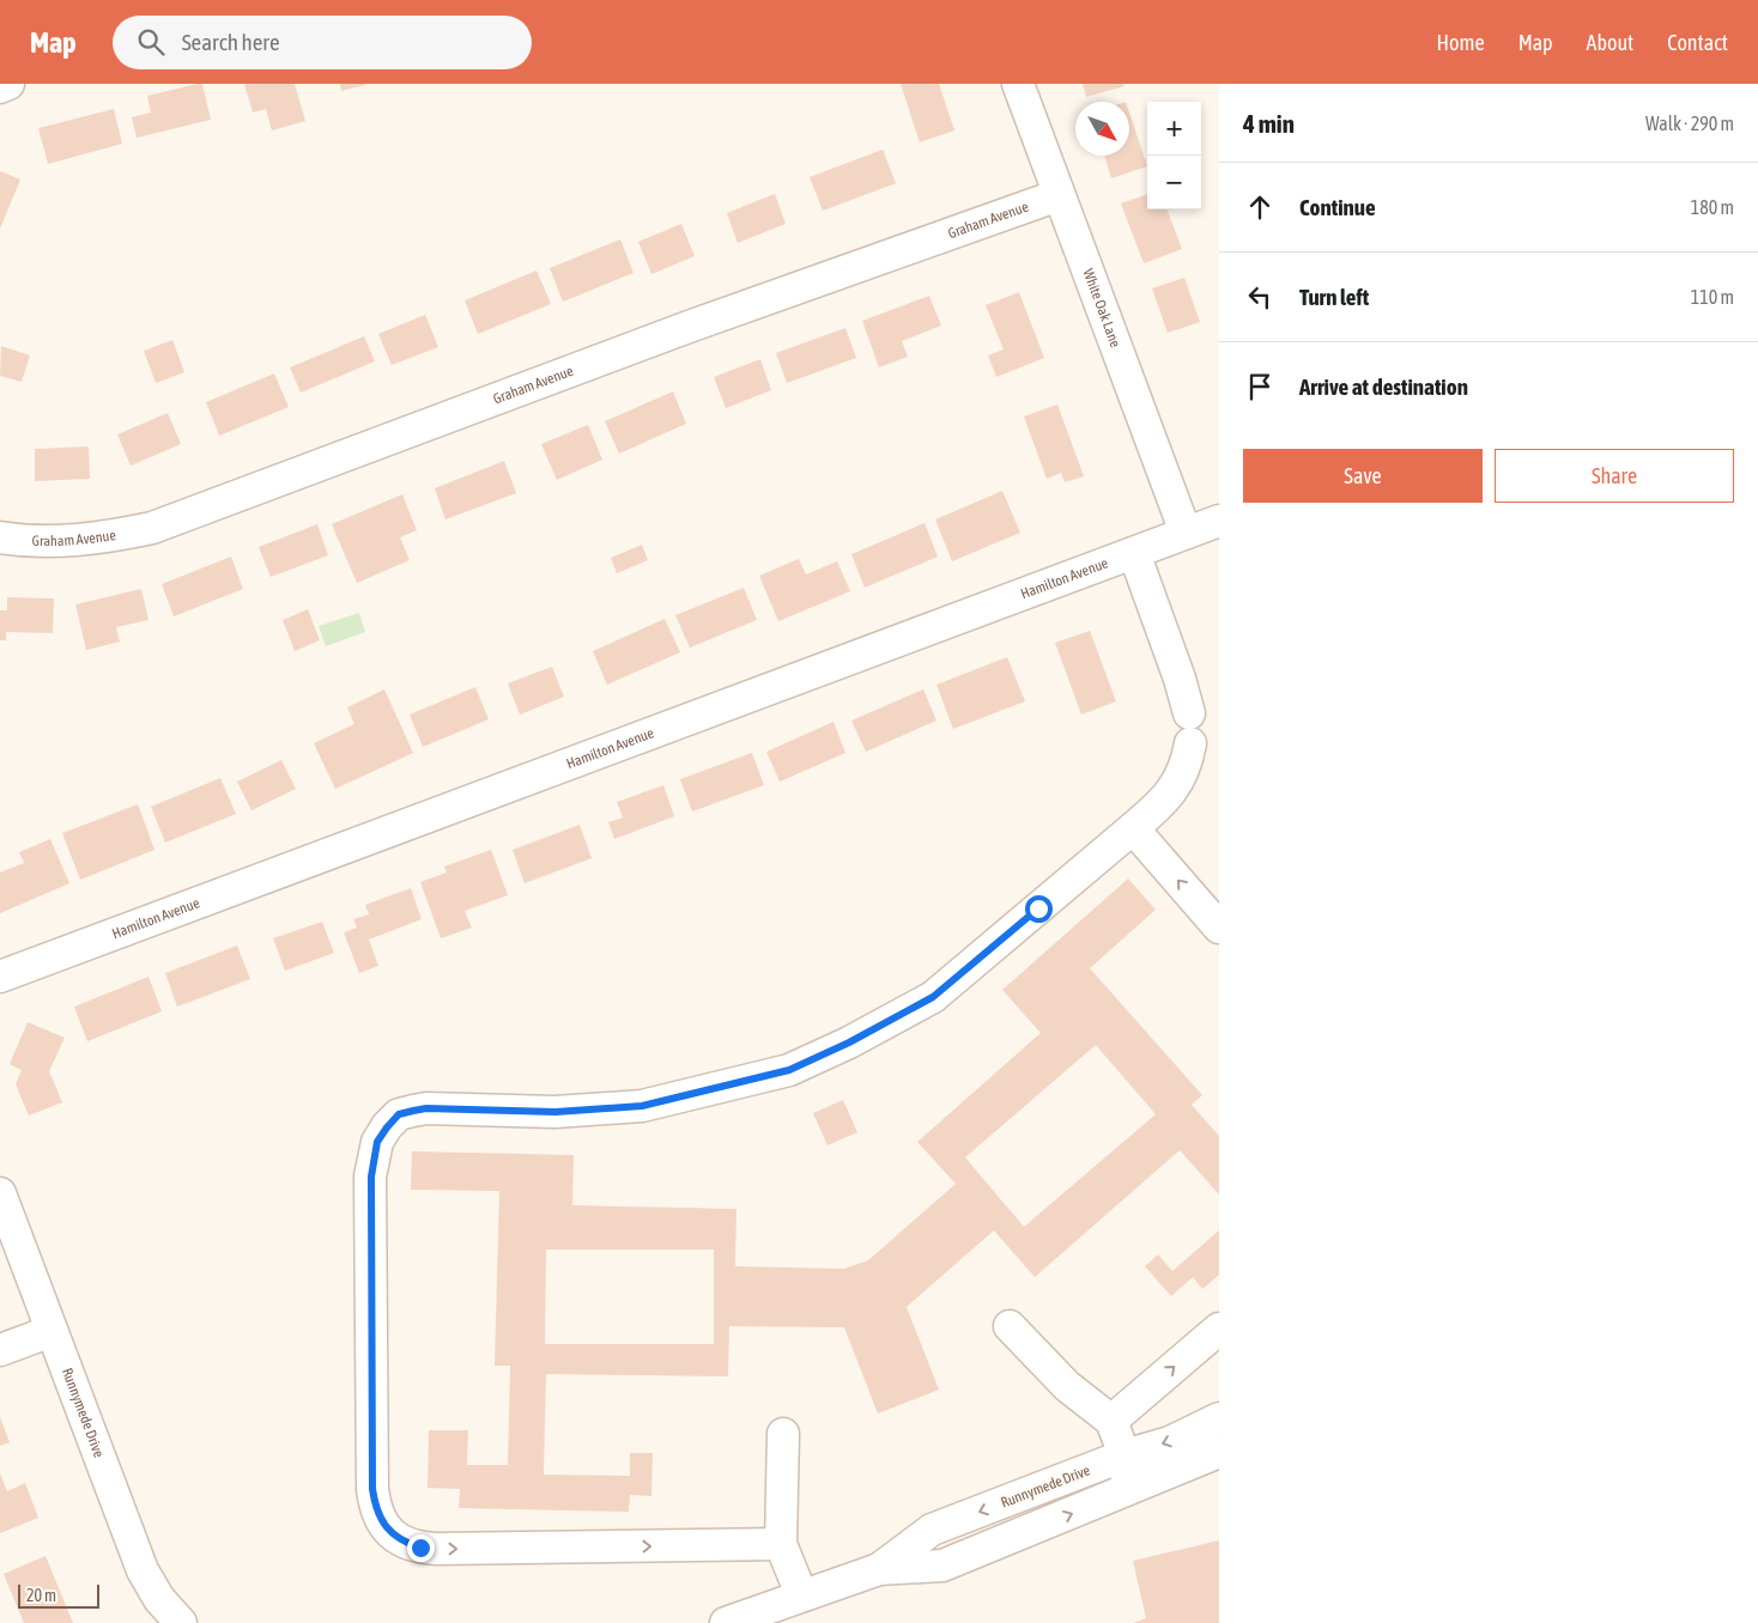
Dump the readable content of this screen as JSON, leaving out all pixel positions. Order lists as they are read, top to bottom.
{
  "streets": {
    "street": [
      "Graham Avenue",
      "White Oak Lane",
      "Hamilton Avenue",
      "Runnymede Drive"
    ]
  },
  "crossings": [
    ["Graham Avenue", "White Oak Lane"],
    ["White Oak Lane", "Hamilton Avenue"]
  ],
  "scale_bar": "20 m",
  "north": "bottom right",
  "page": {
    "header": "Map",
    "search": "Search here",
    "nav": [
      "Home",
      "Map",
      "About",
      "Contact"
    ],
    "heading": ["4 min", "Walk · 290 m"],
    "map_buttons": ["+", "−"],
    "list": [
      ["Continue", "180 m"],
      ["Turn left", "110 m"],
      "Arrive at destination"
    ],
    "buttons": ["Save", "Share"],
    "scale": "20 m"
  }
}
